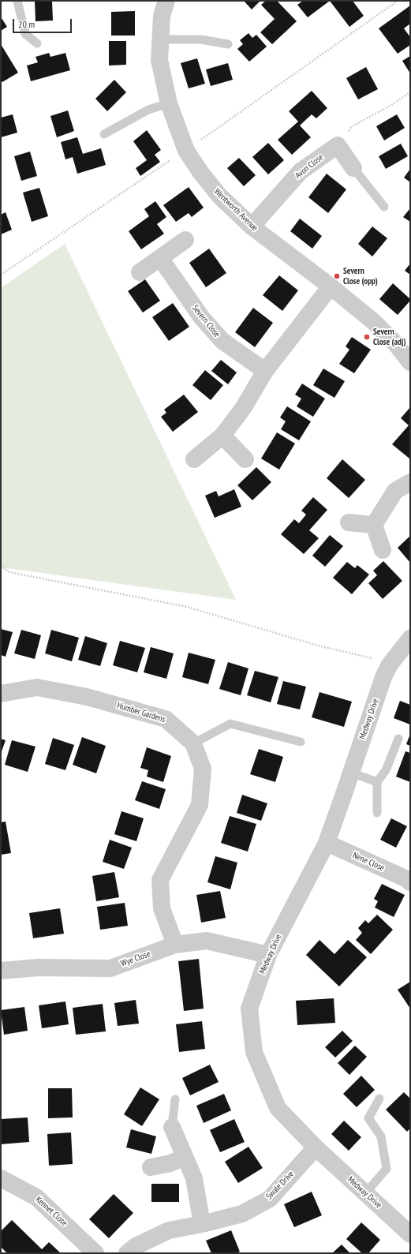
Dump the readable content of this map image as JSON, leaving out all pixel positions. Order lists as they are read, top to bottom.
{
  "streets": {
    "street": [
      "Avon Close",
      "Wentworth Avenue",
      "Severn Close",
      "Humber Gardens",
      "Medway Drive",
      "Nene Close",
      "Wye Close",
      "Swale Drive",
      "Kennet Close"
    ]
  },
  "crossings": [
    ["Avon Close", "Wentworth Avenue"],
    ["Humber Gardens", "Wye Close"],
    ["Medway Drive", "Nene Close"],
    ["Medway Drive", "Wye Close"],
    ["Medway Drive", "Swale Drive"]
  ],
  "places": ["Severn Close (opp)", "Severn Close (adj)"],
  "scale_bar": "20 m"
}
